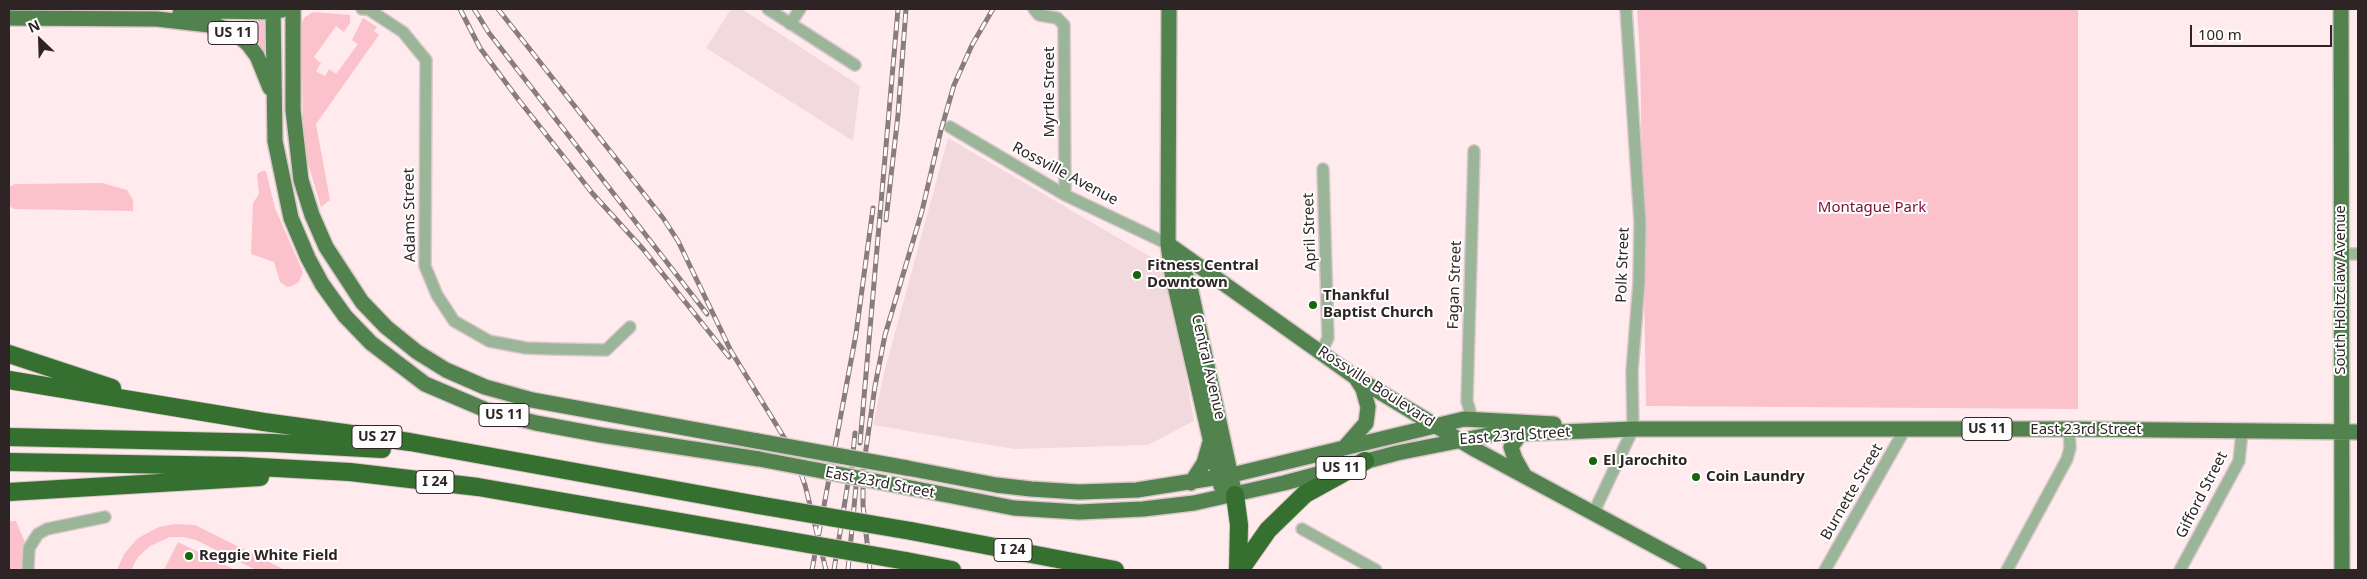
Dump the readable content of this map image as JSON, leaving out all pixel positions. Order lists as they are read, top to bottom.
{
  "streets": {
    "highway": ["US 27", "I 24"],
    "main road": [
      "US 11",
      "South Holtzclaw Avenue",
      "Central Avenue",
      "Rossville Boulevard",
      "East 23rd Street"
    ],
    "street": [
      "Myrtle Street",
      "Rossville Avenue",
      "Adams Street",
      "April Street",
      "Polk Street",
      "Fagan Street",
      "Burnette Street",
      "Gifford Street"
    ]
  },
  "crossings": [
    ["US 11", "East 23rd Street"],
    ["Myrtle Street", "Rossville Avenue"],
    ["Rossville Avenue", "Central Avenue"],
    ["Rossville Avenue", "Rossville Boulevard"],
    ["April Street", "Rossville Boulevard"],
    ["Polk Street", "Rossville Boulevard"],
    ["Polk Street", "East 23rd Street"],
    ["Fagan Street", "East 23rd Street"],
    ["South Holtzclaw Avenue", "East 23rd Street"],
    ["Central Avenue", "Rossville Boulevard"],
    ["Central Avenue", "East 23rd Street"],
    ["Rossville Boulevard", "East 23rd Street"],
    ["East 23rd Street", "Burnette Street"],
    ["East 23rd Street", "Gifford Street"],
    ["US 27", "I 24"]
  ],
  "parks": ["Montague Park"],
  "places": [
    "Fitness Central Downtown",
    "Thankful Baptist Church",
    "El Jarochito",
    "Coin Laundry",
    "Reggie White Field"
  ],
  "scale_bar": "100 m",
  "north": "top left"
}
